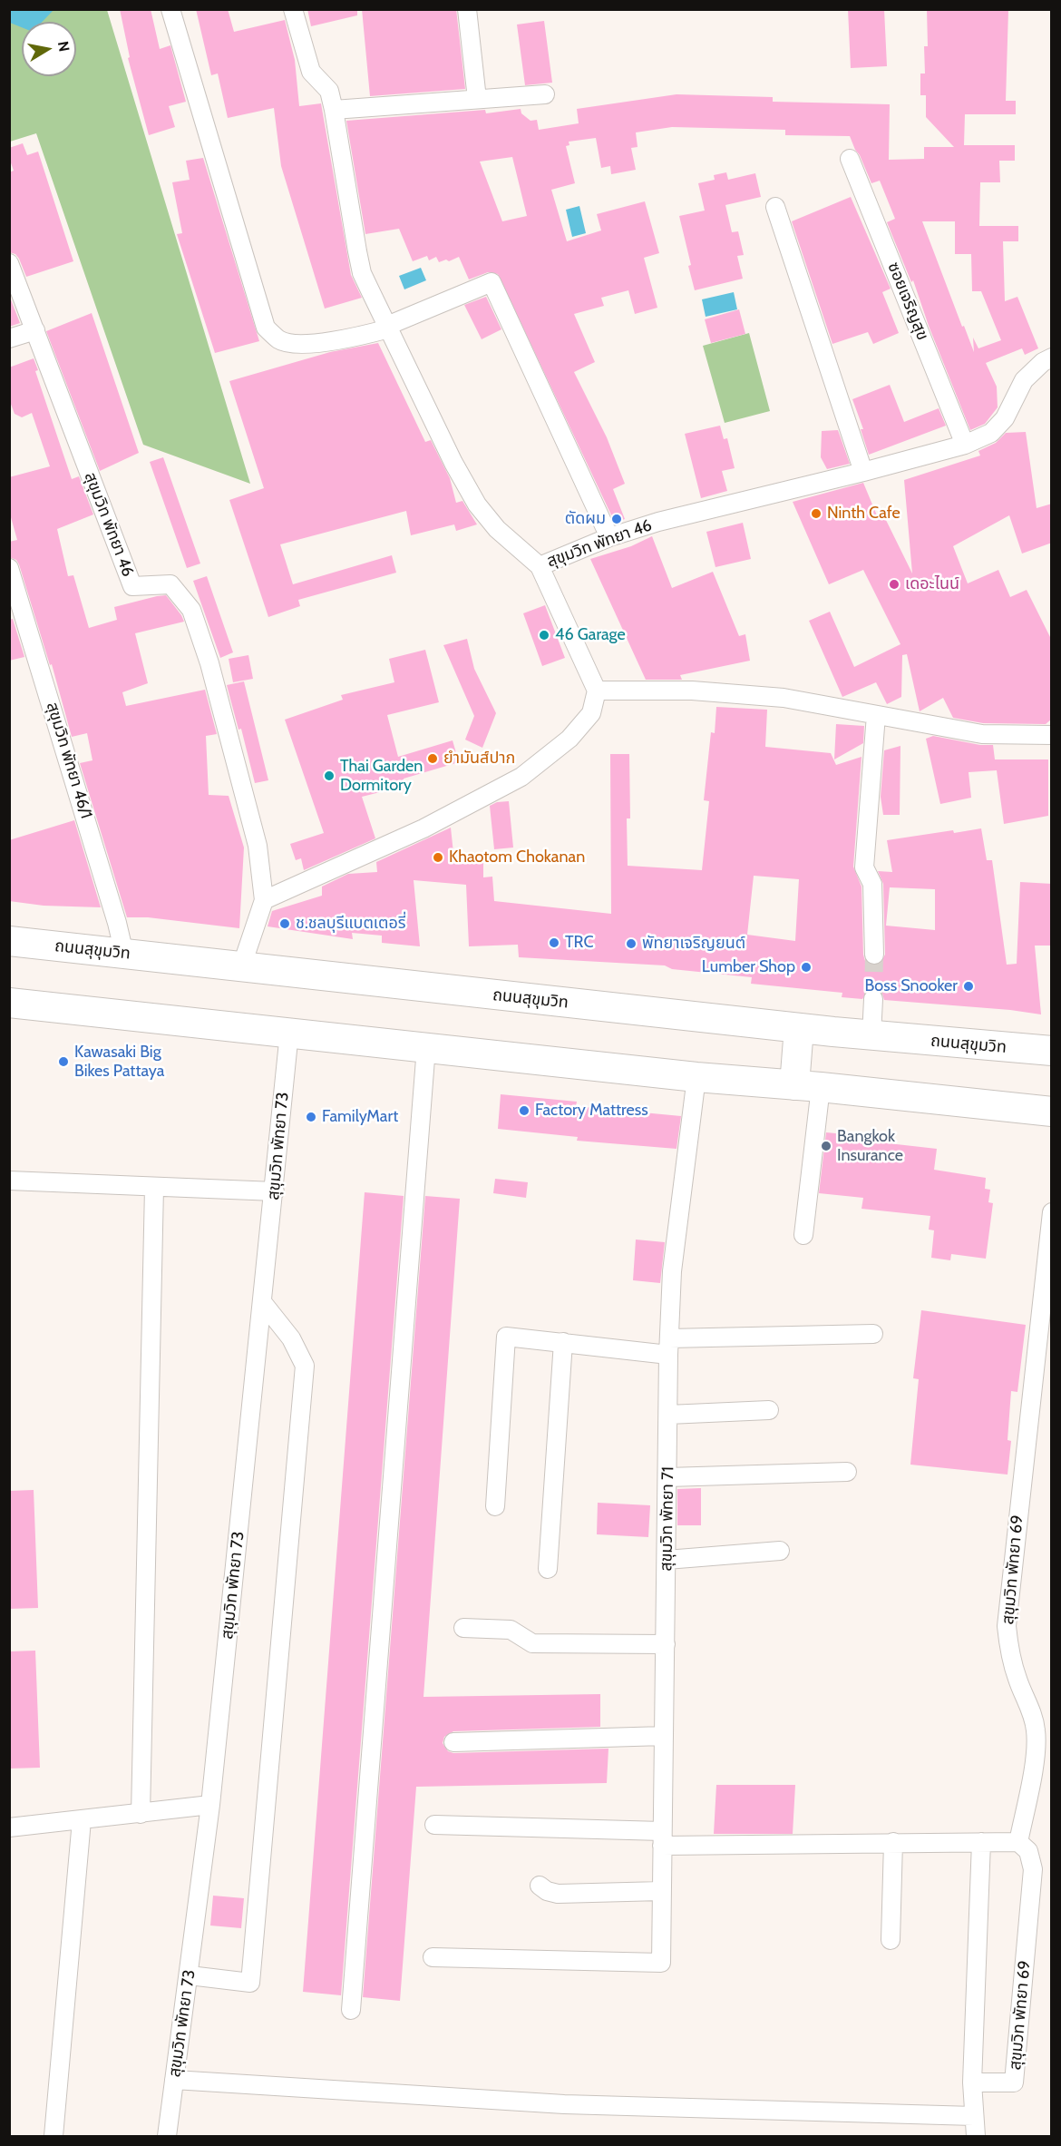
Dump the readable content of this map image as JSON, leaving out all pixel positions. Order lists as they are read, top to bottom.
{
  "streets": {
    "highway": ["ถนนสุขุมวิท"],
    "street": [
      "ซอยเจริญสุข",
      "สุขุมวิท พัทยา 46",
      "สุขุมวิท พัทยา 46/1",
      "สุขุมวิท พัทยา 73",
      "สุขุมวิท พัทยา 71",
      "สุขุมวิท พัทยา 69"
    ]
  },
  "crossings": [
    ["ซอยเจริญสุข", "สุขุมวิท พัทยา 46"],
    ["สุขุมวิท พัทยา 46", "ถนนสุขุมวิท"],
    ["สุขุมวิท พัทยา 46/1", "ถนนสุขุมวิท"]
  ],
  "places": [
    "Ninth Cafe",
    "ตัดผม",
    "เดอะไนน์",
    "46 Garage",
    "ยำมันส์ปาก",
    "Thai Garden Dormitory",
    "Khaotom Chokanan",
    "ช.ชลบุรีแบตเตอรี่",
    "TRC",
    "พัทยาเจริญยนต์",
    "Lumber Shop",
    "Boss Snooker",
    "Kawasaki Big Bikes Pattaya",
    "Factory Mattress",
    "FamilyMart",
    "Bangkok Insurance"
  ],
  "north": "right"
}
